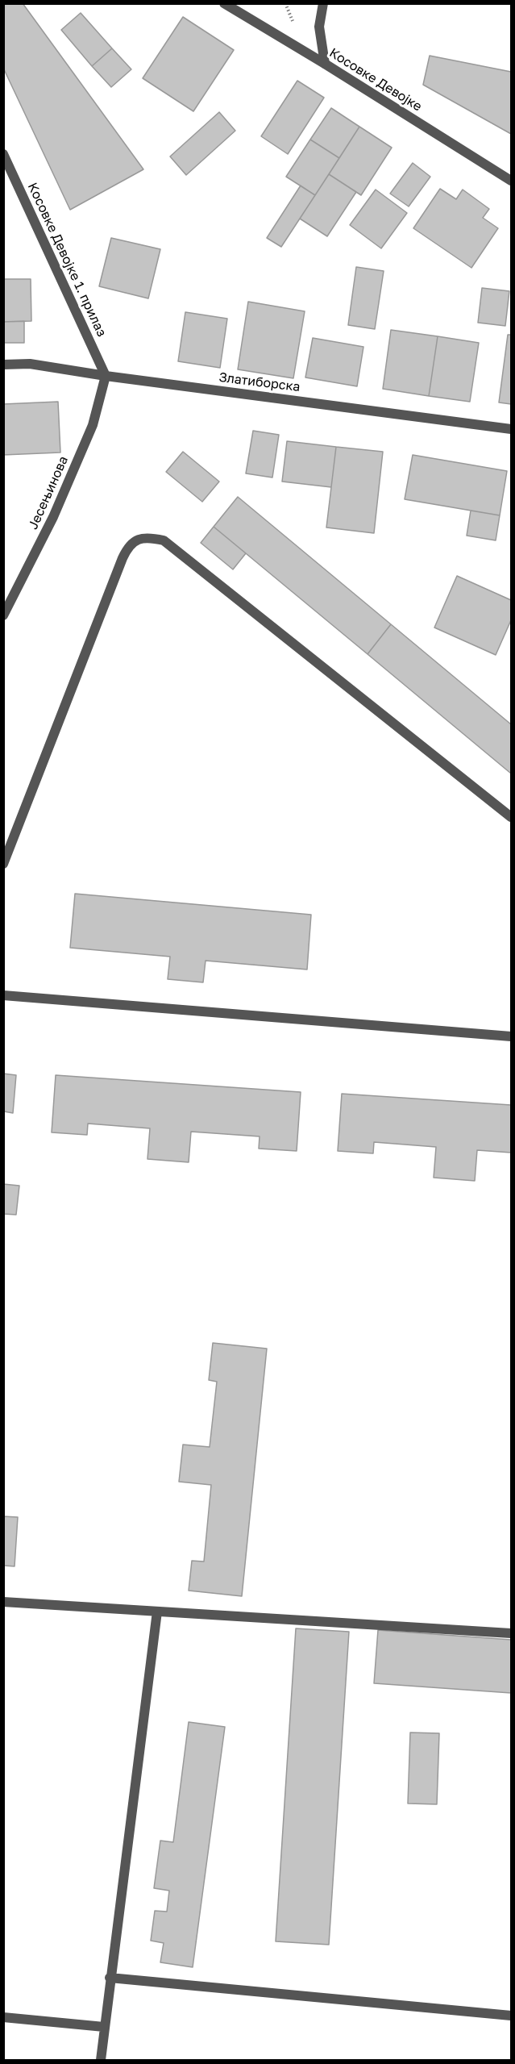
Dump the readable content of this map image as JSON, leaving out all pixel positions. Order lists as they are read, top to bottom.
{
  "streets": {
    "street": [
      "Косовке Девојке",
      "Косовке Девојке 1. прилаз",
      "Златиборска",
      "Јесењинова"
    ]
  },
  "crossings": [
    ["Косовке Девојке 1. прилаз", "Златиборска"],
    ["Косовке Девојке 1. прилаз", "Јесењинова"],
    ["Златиборска", "Јесењинова"]
  ]
}
